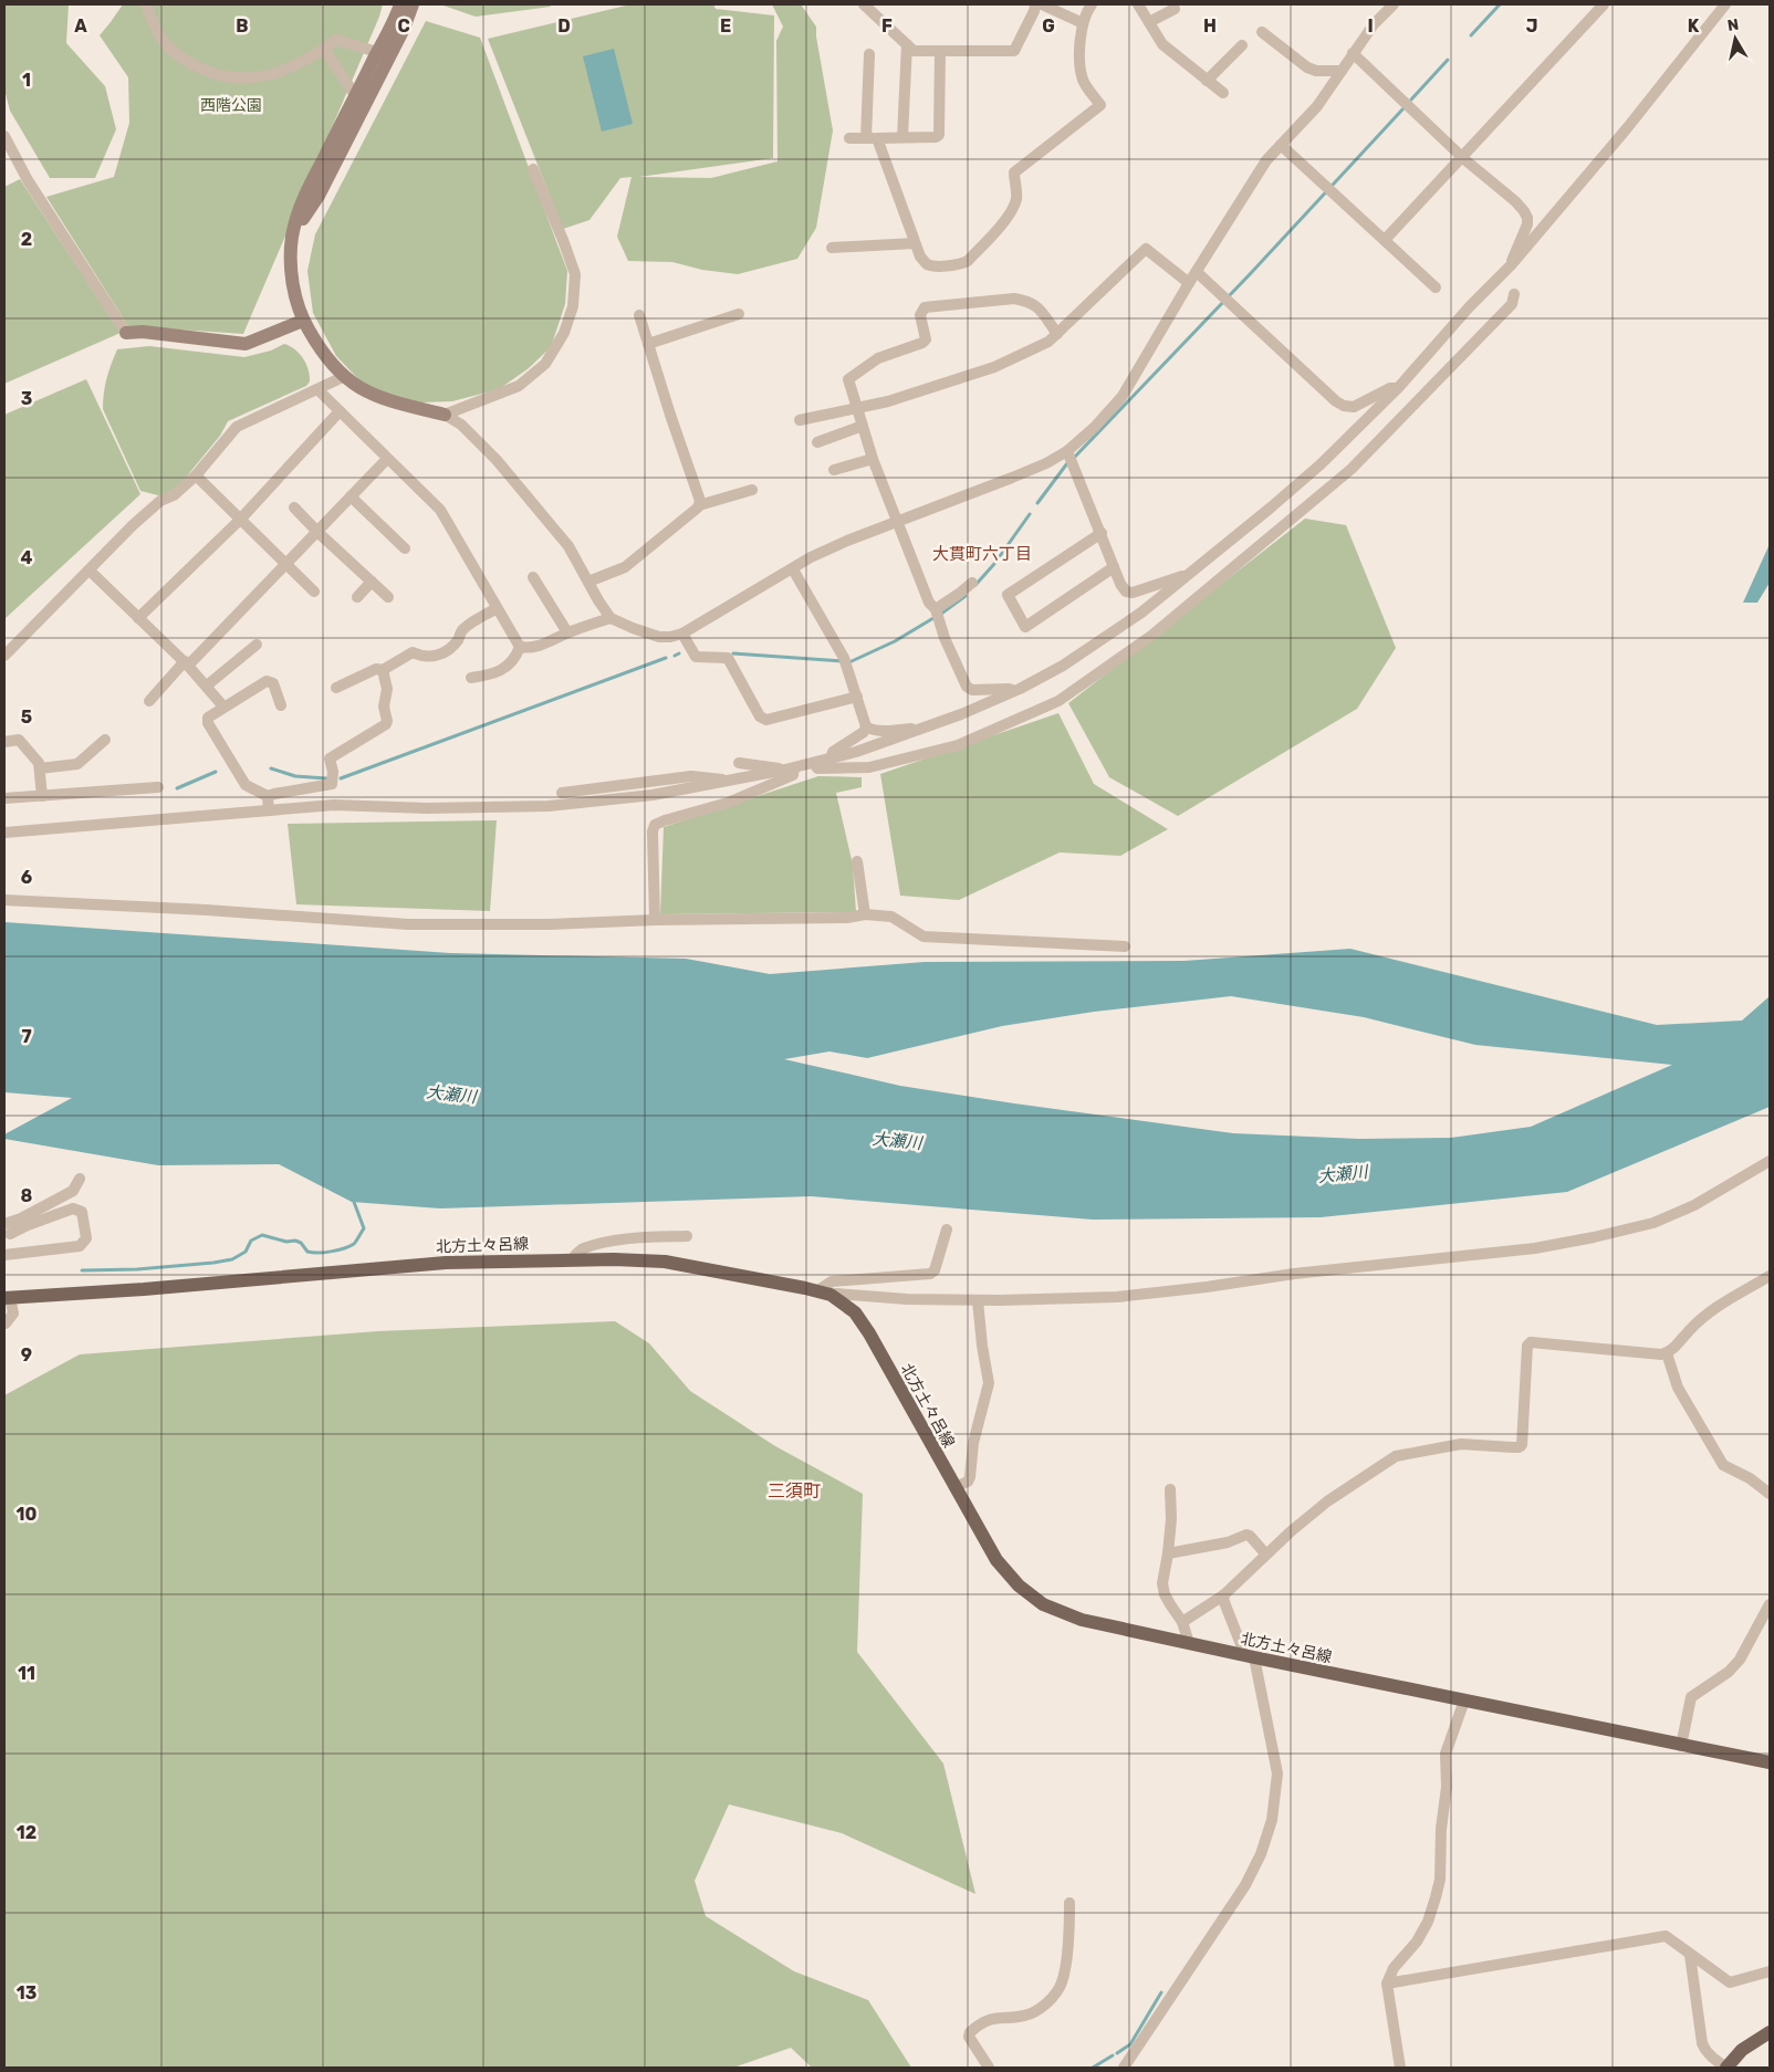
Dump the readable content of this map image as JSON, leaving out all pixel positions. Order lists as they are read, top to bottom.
{
  "streets": {
    "main road": ["北方土々呂線"]
  },
  "districts": ["大貫町六丁目", "三須町"],
  "water": ["大瀬川"],
  "parks": ["西階公園"],
  "north": "top",
  "grid": {
    "columns": [
      "A",
      "B",
      "C",
      "D",
      "E",
      "F",
      "G",
      "H",
      "I",
      "J",
      "K"
    ],
    "rows": [
      "1",
      "2",
      "3",
      "4",
      "5",
      "6",
      "7",
      "8",
      "9",
      "10",
      "11",
      "12",
      "13"
    ]
  }
}
